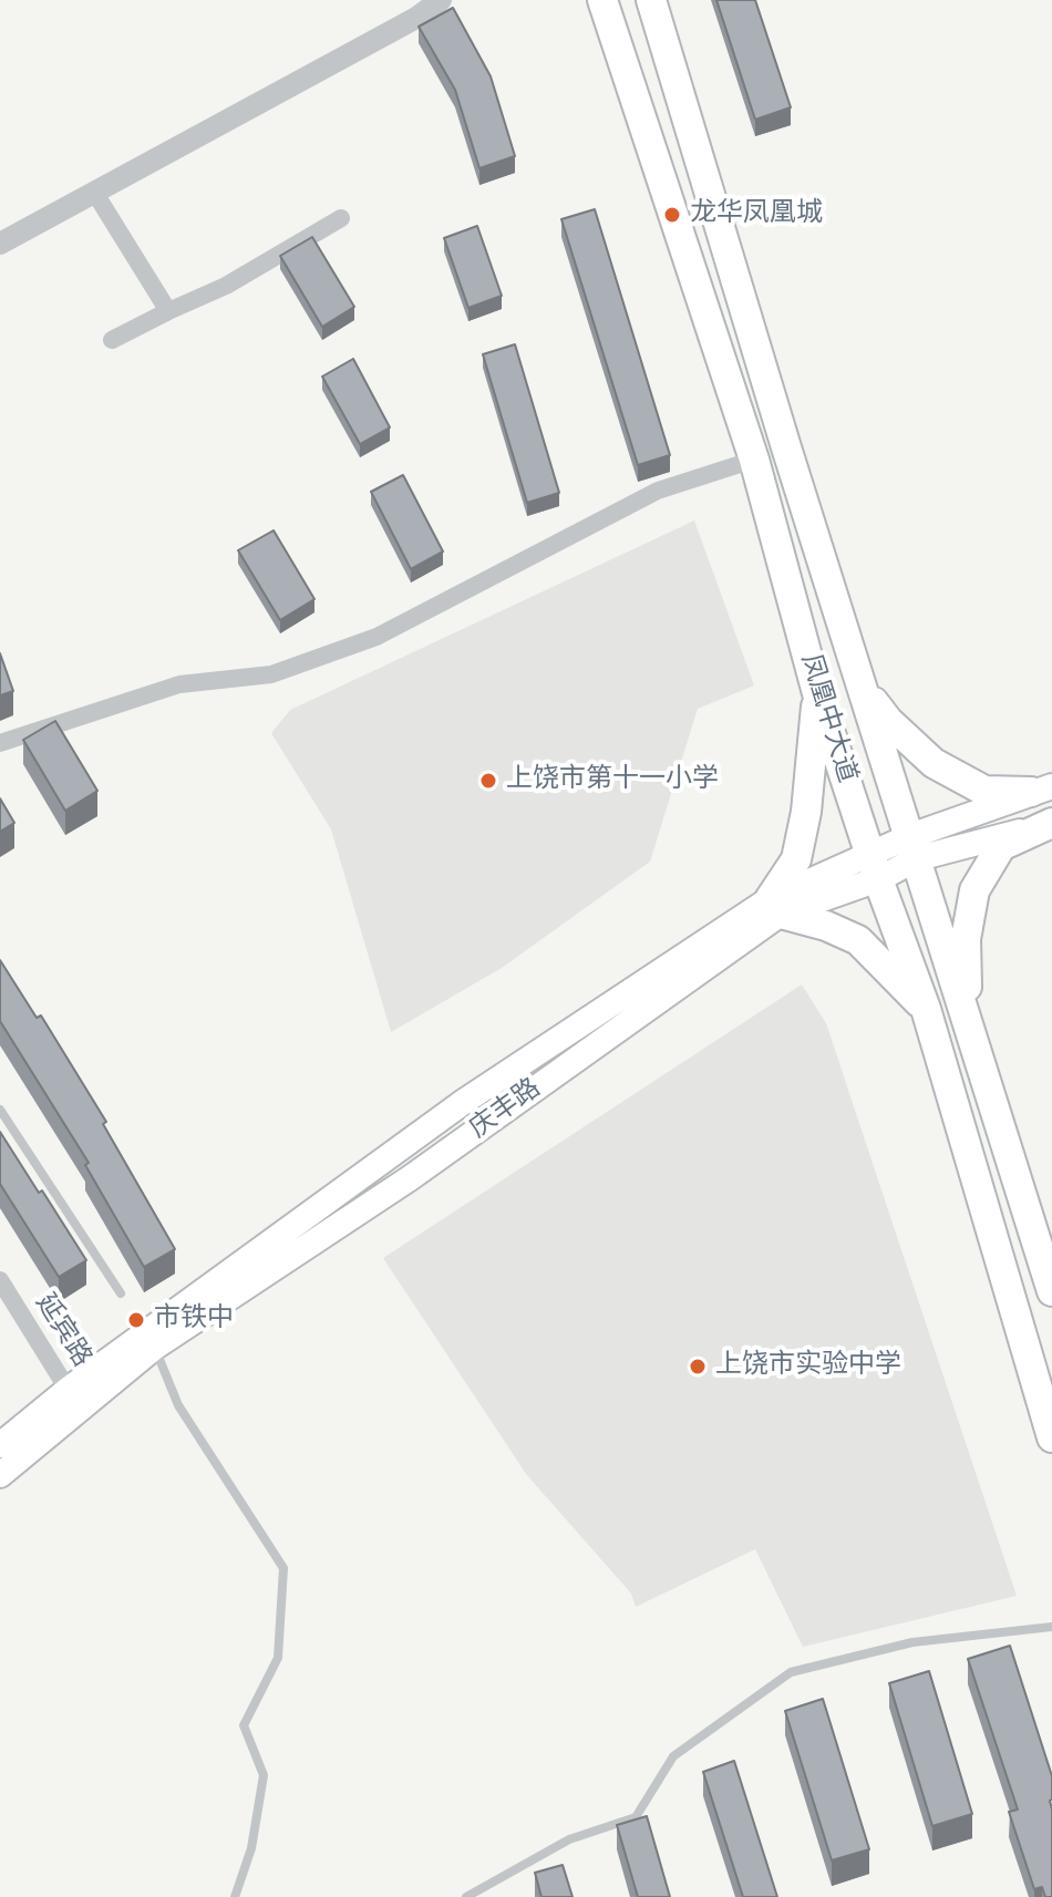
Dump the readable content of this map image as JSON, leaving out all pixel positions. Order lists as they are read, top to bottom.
{
  "streets": {
    "main road": ["凤凰中大道", "庆丰路"],
    "street": ["延宾路"]
  },
  "crossings": [
    ["庆丰路", "延宾路"]
  ],
  "places": [
    "龙华凤凰城",
    "上饶市第十一小学",
    "市铁中",
    "上饶市实验中学"
  ]
}
